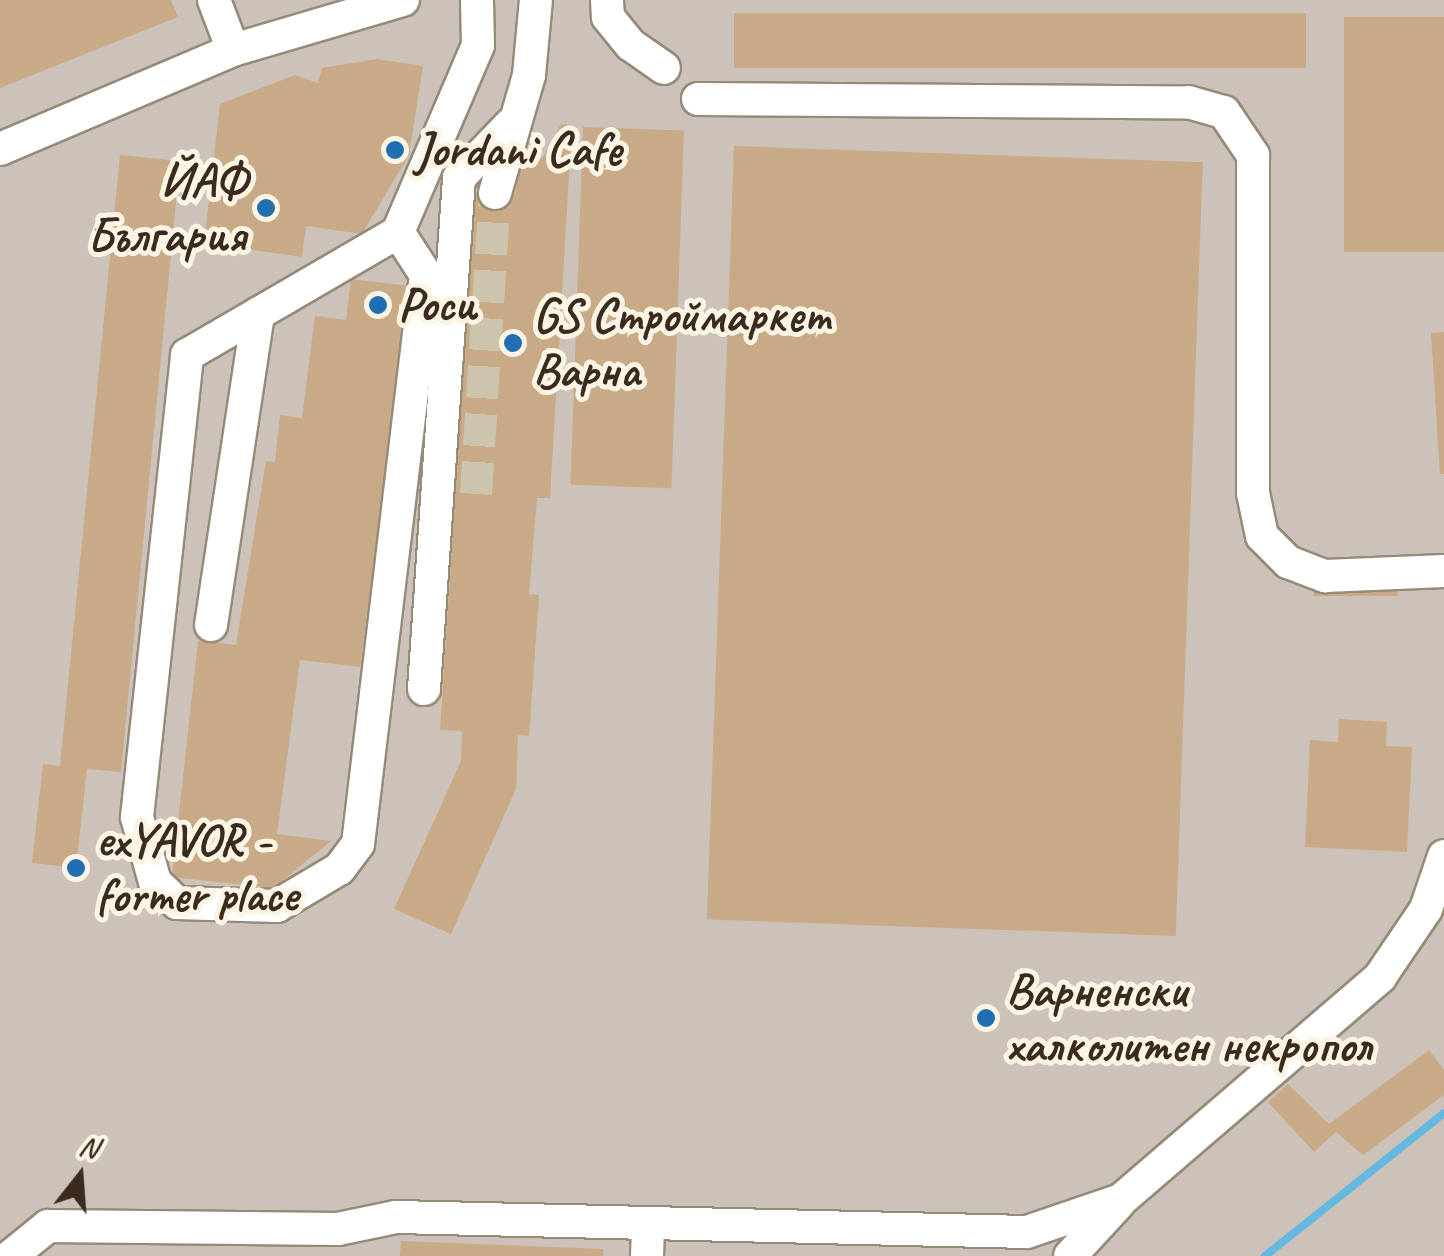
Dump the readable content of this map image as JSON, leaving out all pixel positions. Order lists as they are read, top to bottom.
{
  "places": [
    "Jordani Cafe",
    "ЙАФ България",
    "Роси",
    "GS Строймаркет Варна",
    "exYAVOR - former place",
    "Варненски халколитен некропол"
  ],
  "north": "top"
}
